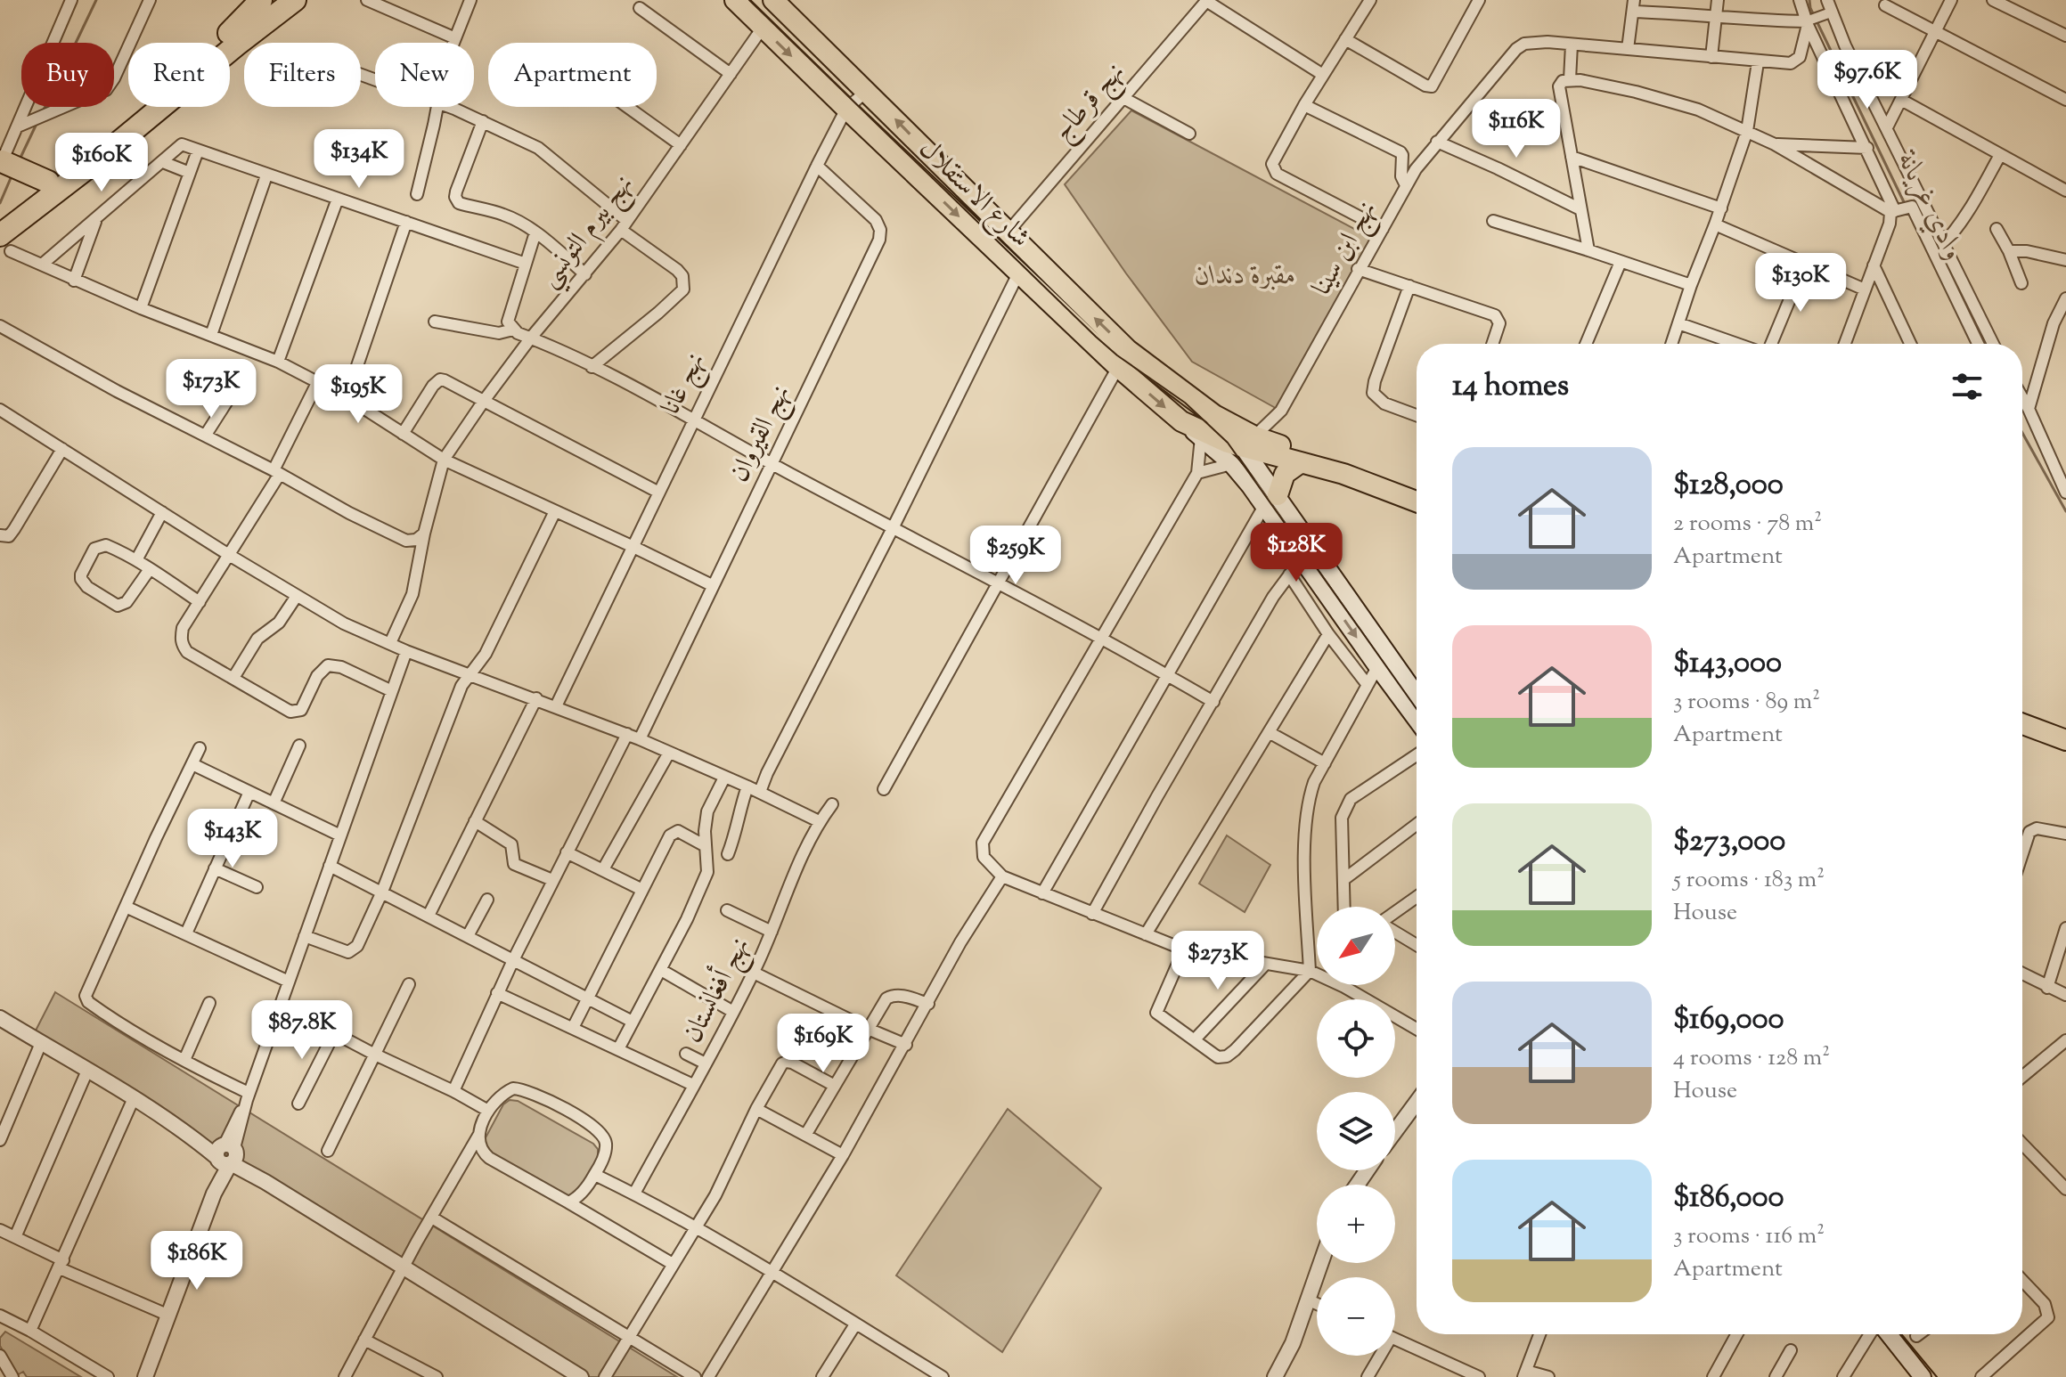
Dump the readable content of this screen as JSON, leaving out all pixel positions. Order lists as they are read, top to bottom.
{
  "streets": {
    "highway": ["شارع الاستقلال"],
    "street": [
      "نهج قرطاج",
      "نهج بيرم التونسي",
      "نهج ابن سينا",
      "نهج غانا",
      "نهج القيروان",
      "نهج أفغانستان"
    ]
  },
  "crossings": [
    ["نهج قرطاج", "شارع الاستقلال"],
    ["شارع الاستقلال", "نهج بيرم التونسي"],
    ["شارع الاستقلال", "نهج ابن سينا"],
    ["شارع الاستقلال", "نهج غانا"],
    ["نهج غانا", "نهج القيروان"]
  ],
  "water": ["وادي غريانة"],
  "parks": ["مقبرة دندان"],
  "north": "bottom left",
  "page": {
    "chip": [
      "Buy",
      "Rent",
      "Filters",
      "New",
      "Apartment"
    ],
    "price": [
      "$97.6K",
      "$116K",
      "$134K",
      "$160K",
      "$130K",
      "$173K",
      "$195K",
      "$128K",
      "$259K",
      "$143K",
      "$273K",
      "$87.8K",
      "$169K",
      "$186K"
    ],
    "heading": "14 homes",
    "list": [
      {
        "name": "$128,000",
        "note": "2 rooms · 78 m² · Apartment"
      },
      {
        "name": "$143,000",
        "note": "3 rooms · 89 m² · Apartment"
      },
      {
        "name": "$273,000",
        "note": "5 rooms · 183 m² · House"
      },
      {
        "name": "$169,000",
        "note": "4 rooms · 128 m² · House"
      },
      {
        "name": "$186,000",
        "note": "3 rooms · 116 m² · Apartment"
      }
    ],
    "map_buttons": ["+", "−"]
  }
}
